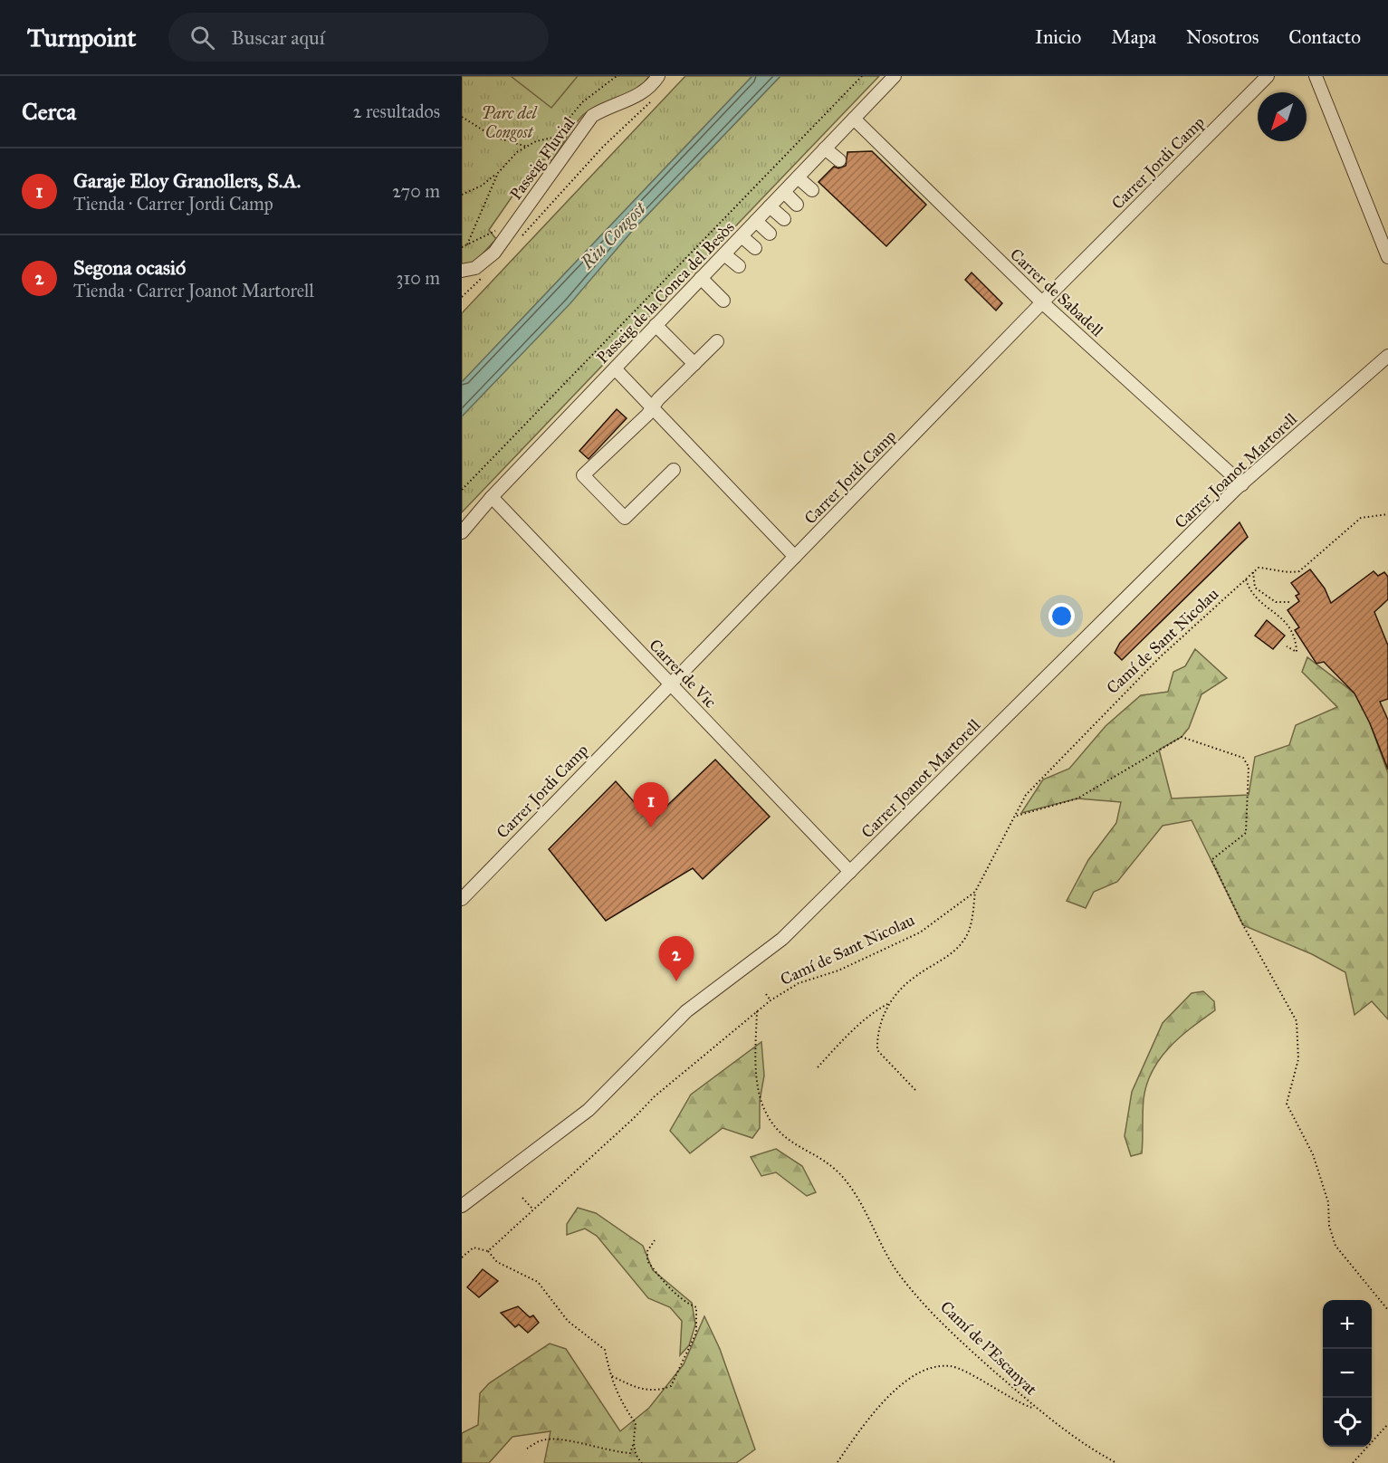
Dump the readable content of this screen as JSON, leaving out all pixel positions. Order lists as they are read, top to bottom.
{
  "streets": {
    "street": [
      "Passeig Fluvial",
      "Carrer Jordi Camp",
      "Passeig de la Conca del Besòs",
      "Carrer de Sabadell",
      "Carrer Joanot Martorell",
      "Carrer de Vic"
    ],
    "path": ["Camí de Sant Nicolau", "Camí de l'Escanyat"]
  },
  "crossings": [
    ["Carrer Jordi Camp", "Carrer de Sabadell"],
    ["Carrer Jordi Camp", "Carrer de Vic"],
    ["Passeig de la Conca del Besòs", "Carrer de Sabadell"],
    ["Passeig de la Conca del Besòs", "Carrer de Vic"],
    ["Carrer de Sabadell", "Carrer Joanot Martorell"],
    ["Carrer Joanot Martorell", "Carrer de Vic"],
    ["Camí de Sant Nicolau", "Camí de l'Escanyat"]
  ],
  "water": ["Riu Congost"],
  "parks": ["Parc del Congost"],
  "north": "bottom left",
  "page": {
    "header": "Turnpoint",
    "search": "Buscar aquí",
    "nav": [
      "Inicio",
      "Mapa",
      "Nosotros",
      "Contacto"
    ],
    "heading": ["Cerca", "2 resultados"],
    "list": [
      {
        "mark": "1",
        "name": "Garaje Eloy Granollers, S.A.",
        "note": "Tienda · Carrer Jordi Camp",
        "value": "270 m"
      },
      {
        "mark": "2",
        "name": "Segona ocasió",
        "note": "Tienda · Carrer Joanot Martorell",
        "value": "310 m"
      }
    ],
    "pins": ["1", "2"],
    "map_buttons": ["+", "−"]
  }
}
